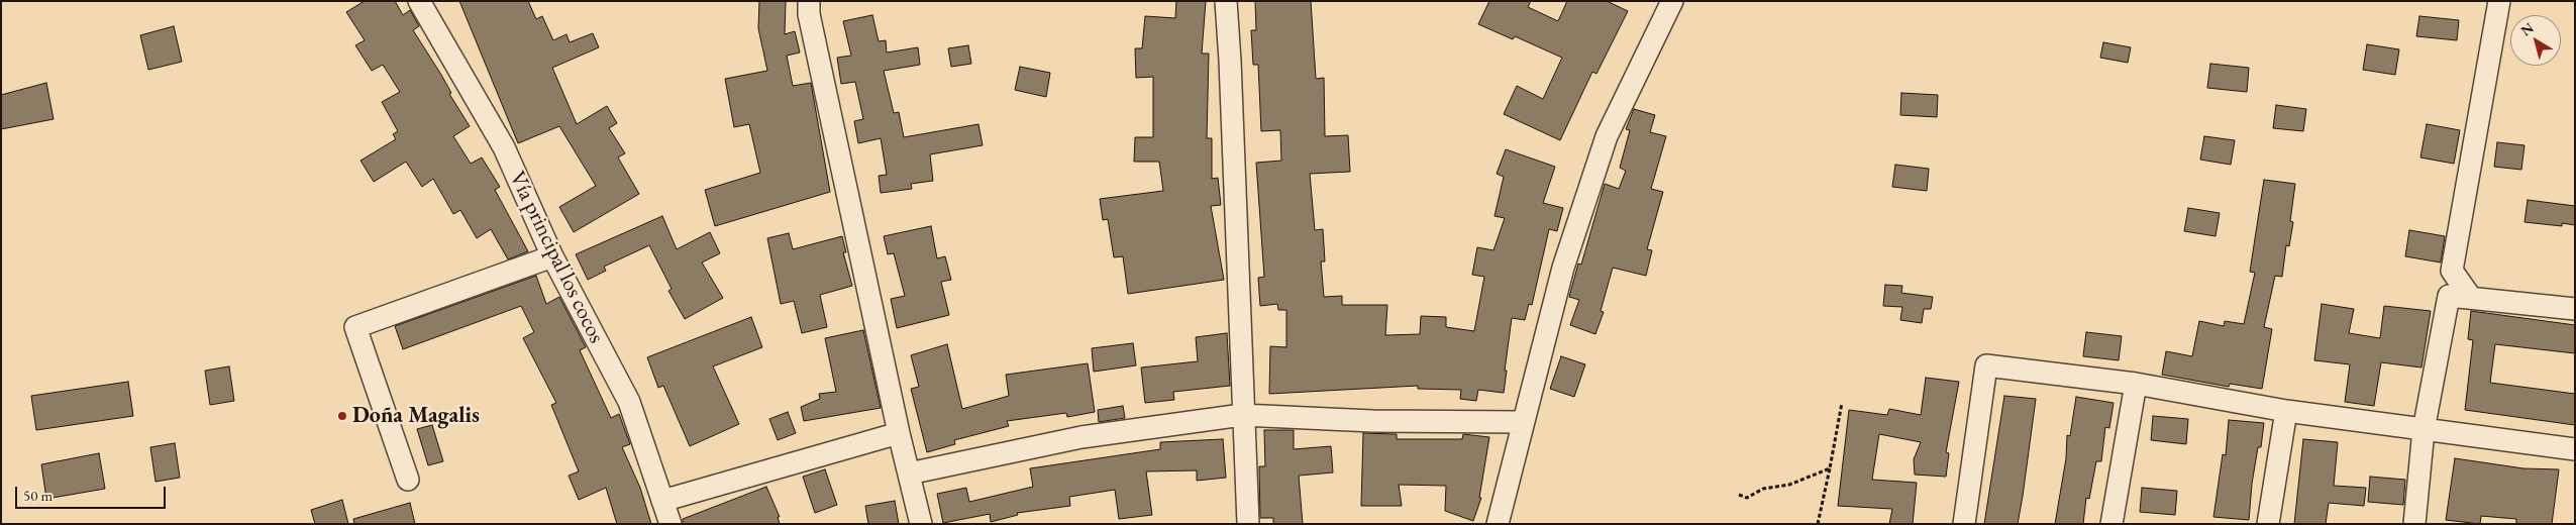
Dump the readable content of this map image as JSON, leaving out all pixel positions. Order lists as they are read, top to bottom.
{
  "streets": {
    "street": ["Vía principal los cocos"]
  },
  "places": ["Doña Magalis"],
  "scale_bar": "50 m",
  "north": "top left"
}
